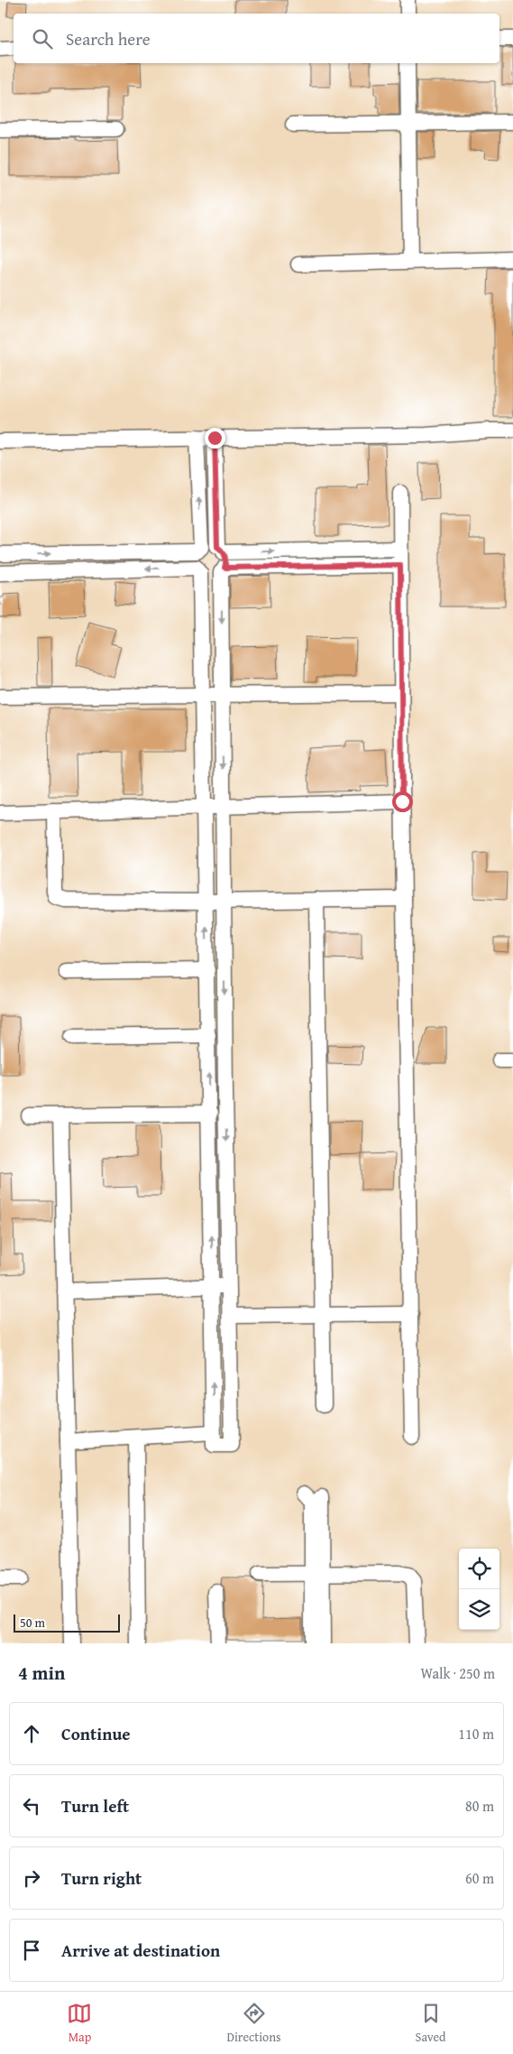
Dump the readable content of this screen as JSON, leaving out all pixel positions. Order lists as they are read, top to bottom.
{
  "scale_bar": "50 m",
  "page": {
    "search": "Search here",
    "scale": "50 m",
    "heading": ["4 min", "Walk · 250 m"],
    "list": [
      ["Continue", "110 m"],
      ["Turn left", "80 m"],
      ["Turn right", "60 m"],
      "Arrive at destination"
    ],
    "nav": ["Map", "Directions", "Saved"]
  }
}
